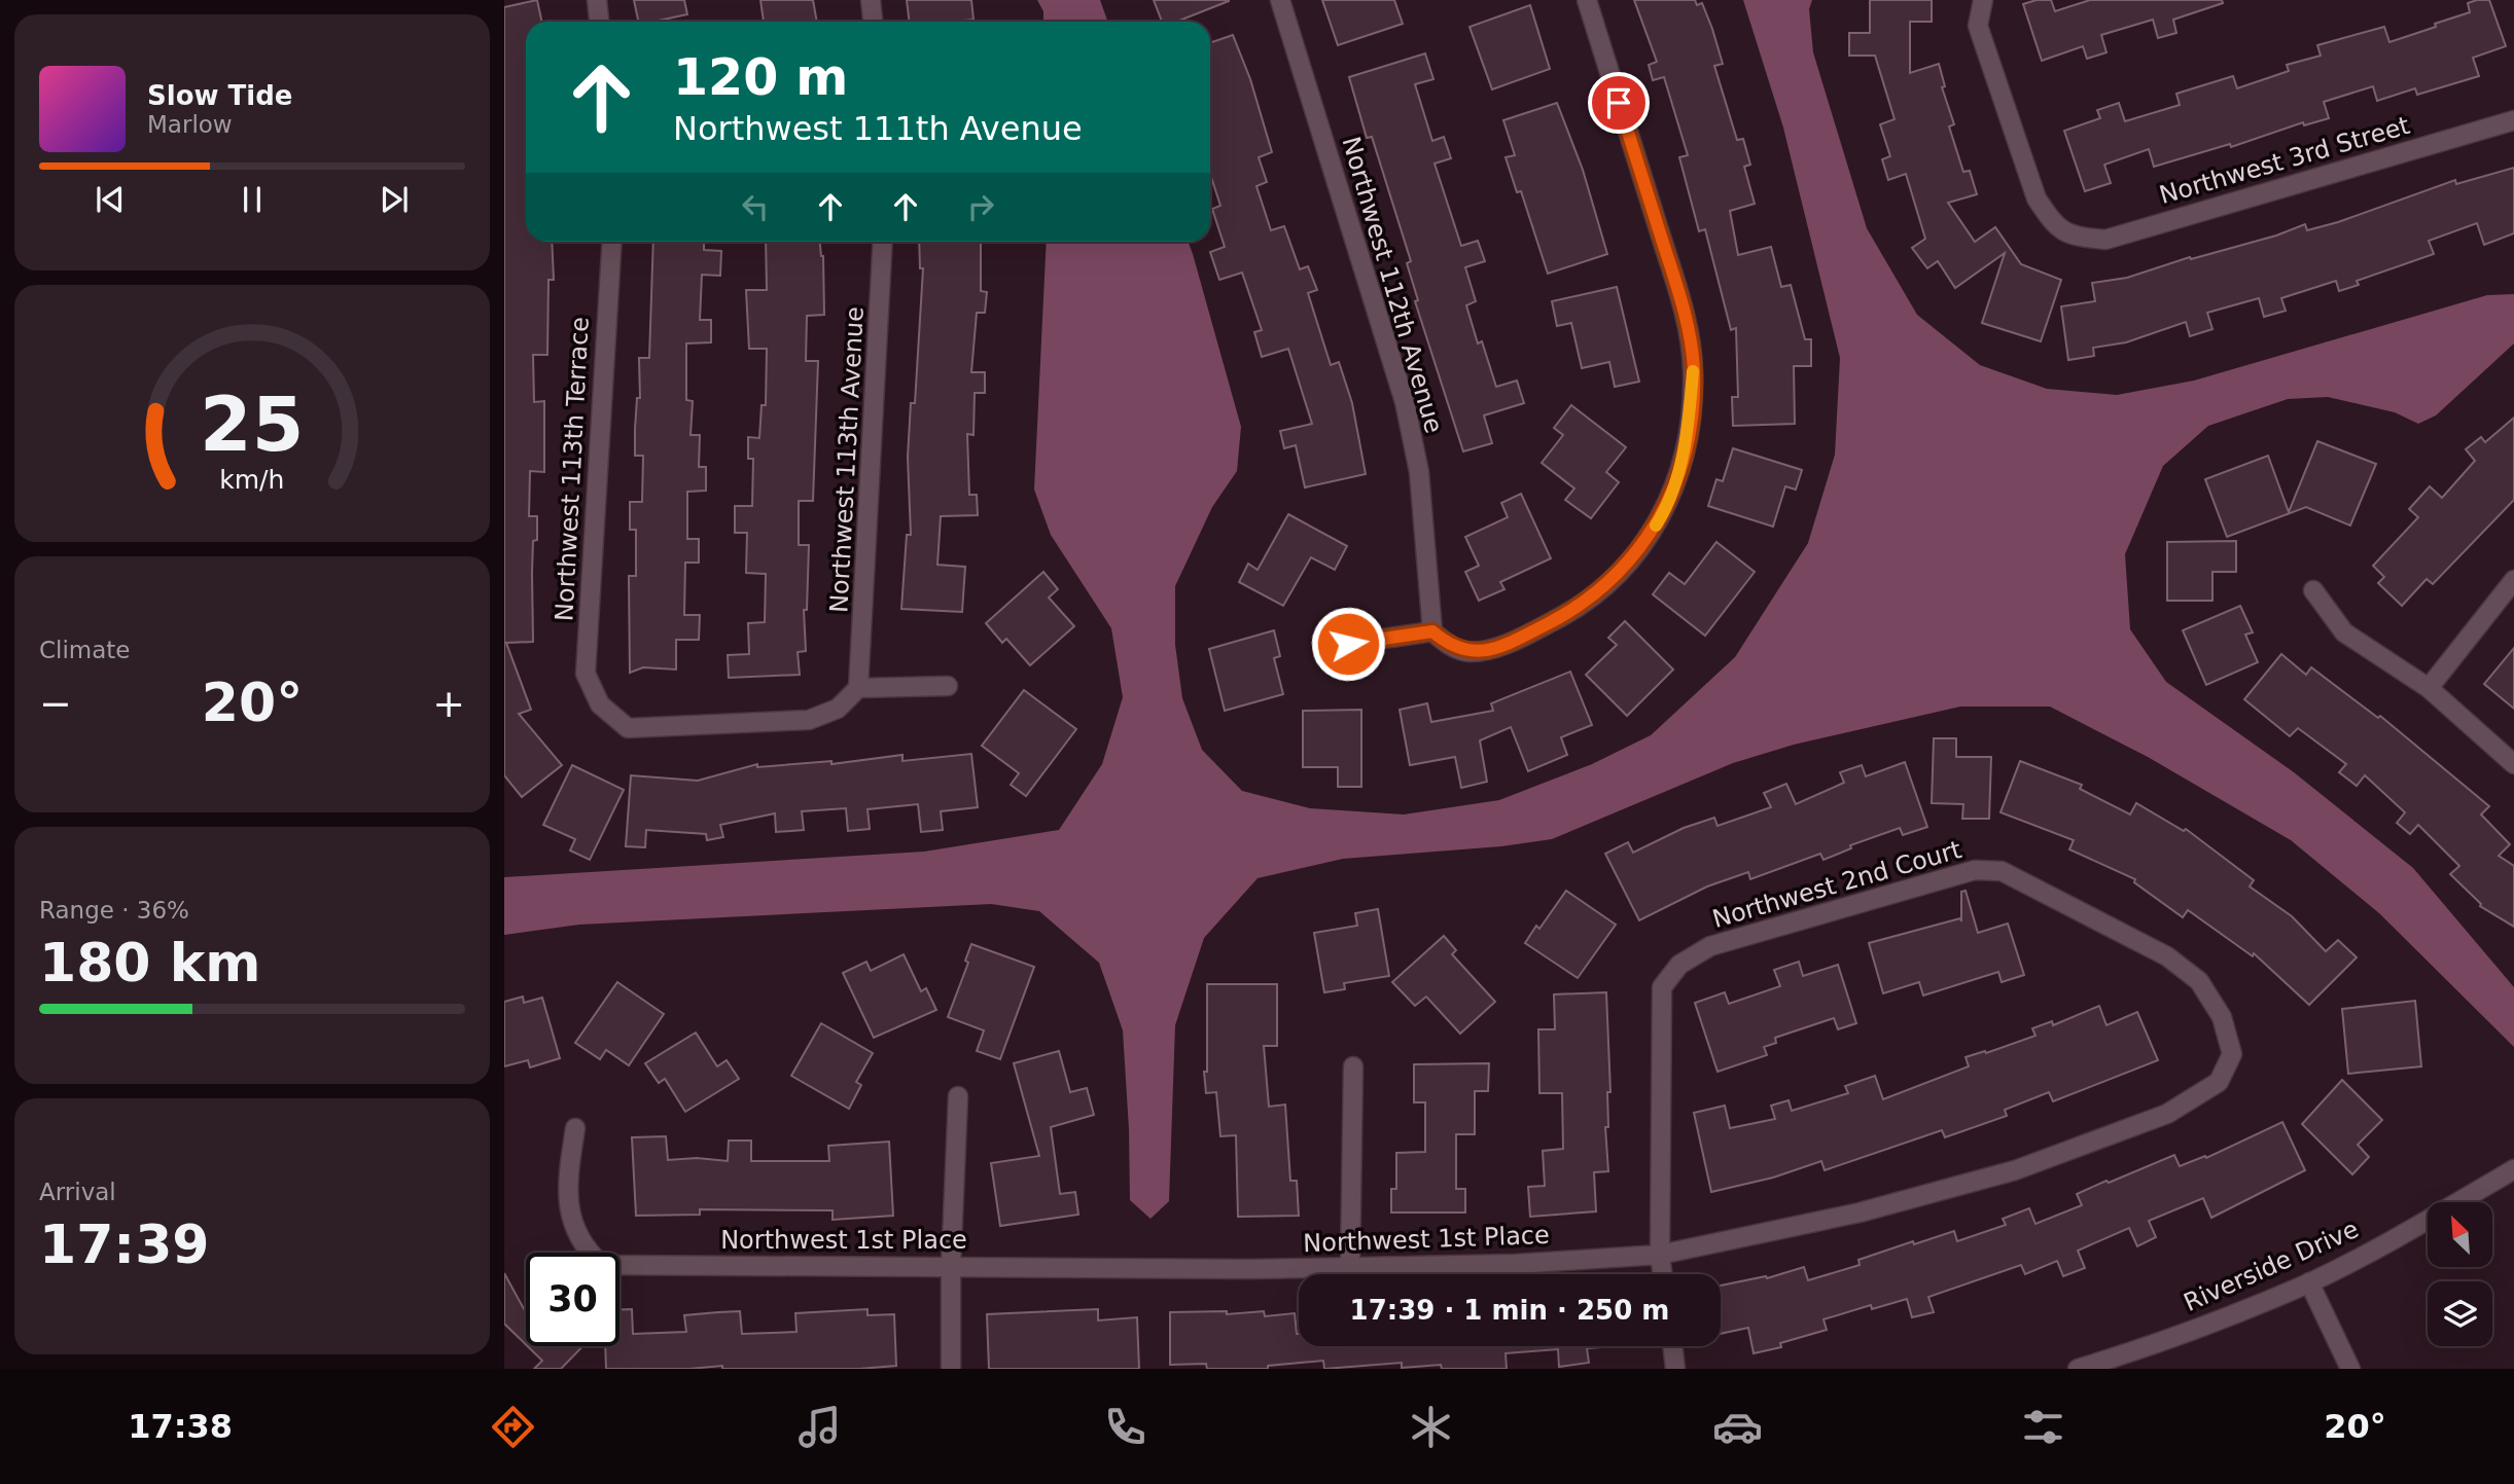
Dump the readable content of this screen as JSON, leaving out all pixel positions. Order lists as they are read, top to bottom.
{
  "streets": {
    "street": [
      "Northwest 3rd Street",
      "Northwest 112th Avenue",
      "Northwest 113th Avenue",
      "Northwest 113th Terrace",
      "Northwest 2nd Court",
      "Northwest 1st Place",
      "Riverside Drive"
    ]
  },
  "crossings": [
    ["Northwest 113th Avenue", "Northwest 113th Terrace"],
    ["Northwest 2nd Court", "Northwest 1st Place"]
  ],
  "north": "top left",
  "page": {
    "turn": ["120 m", "Northwest 111th Avenue"],
    "song": ["Slow Tide", "Marlow"],
    "tile": [
      "Climate",
      ["Range · 36%", "180 km"],
      ["Arrival", "17:39"]
    ],
    "heat": ["−", "20°", "+"],
    "limit": "30",
    "trip": "17:39 · 1 min · 250 m",
    "tabs": ["17:38", "20°"],
    "gauge": ["25", "km/h"]
  }
}
